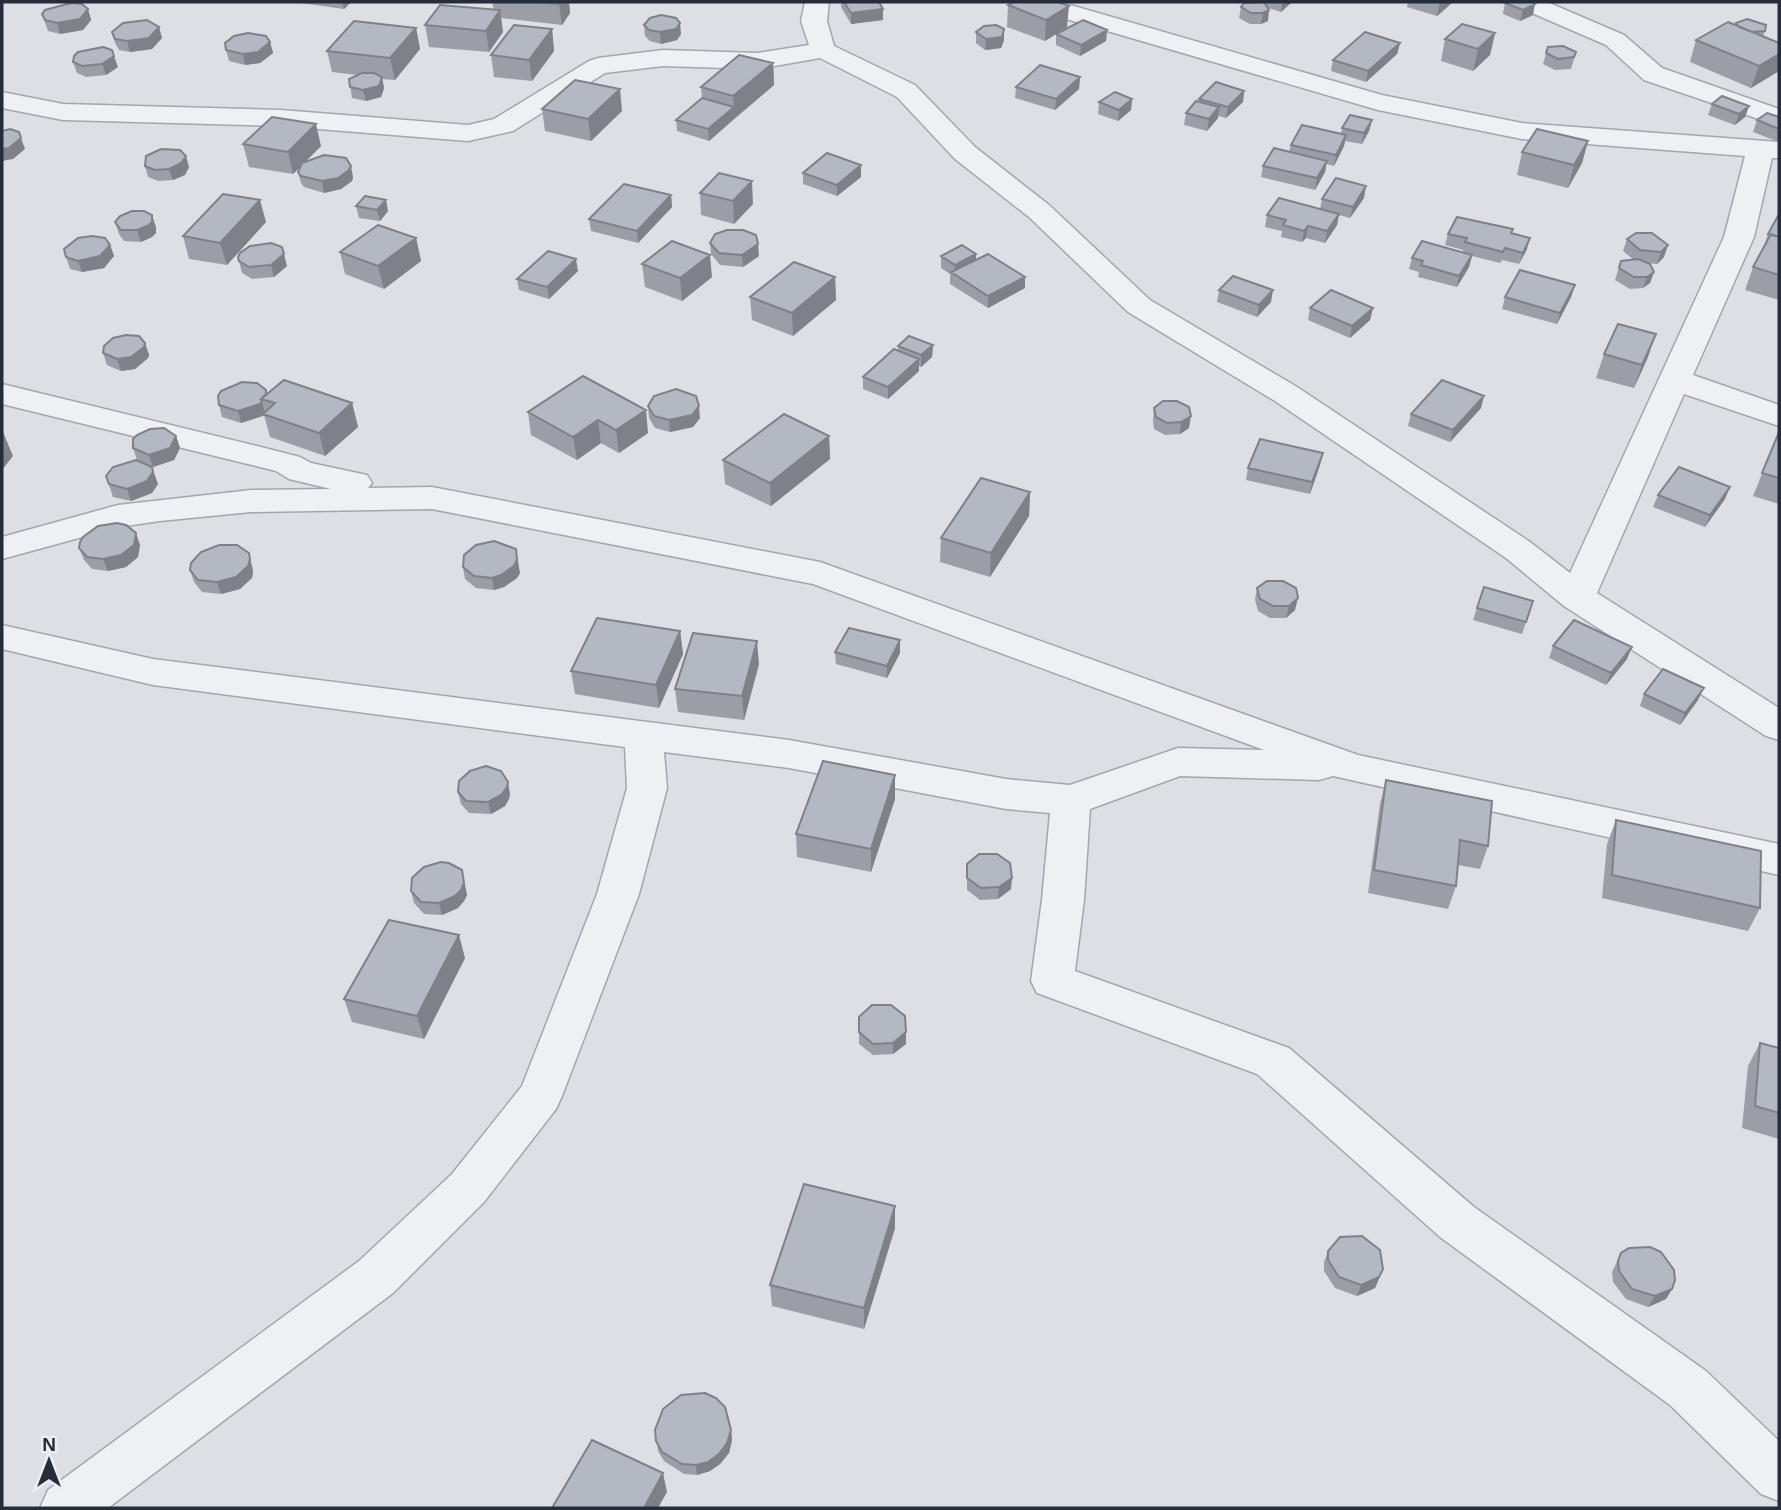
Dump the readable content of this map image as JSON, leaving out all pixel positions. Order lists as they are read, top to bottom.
{
  "north": "top"
}
